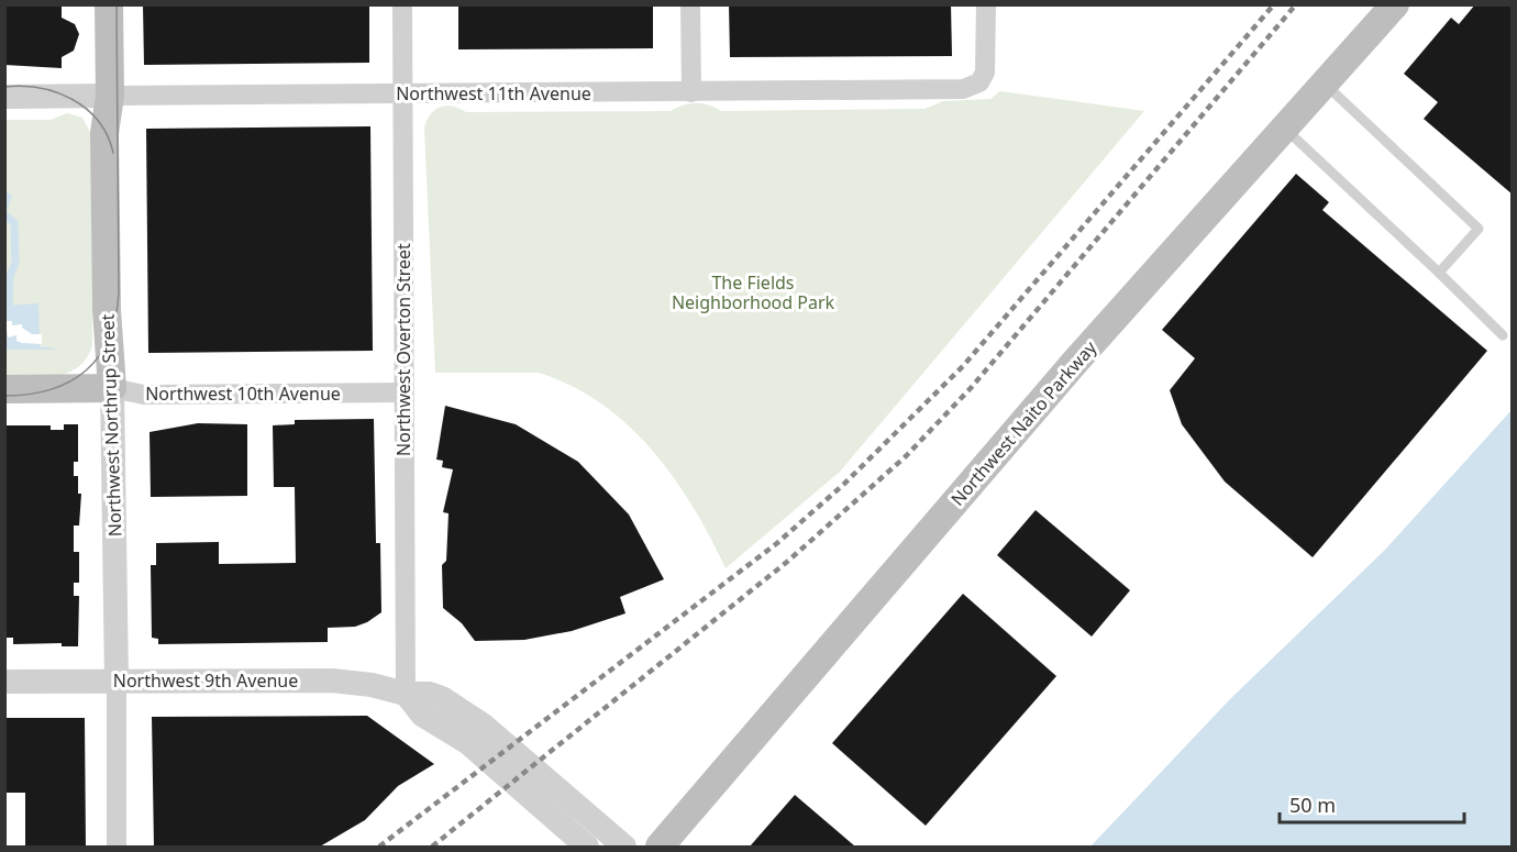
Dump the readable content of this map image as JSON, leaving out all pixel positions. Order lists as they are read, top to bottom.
{
  "streets": {
    "main road": ["Northwest 10th Avenue", "Northwest Naito Parkway", "Northwest Northrup Street"],
    "street": ["Northwest 11th Avenue", "Northwest Overton Street", "Northwest 9th Avenue"]
  },
  "crossings": [
    ["Northwest 11th Avenue", "Northwest Overton Street"],
    ["Northwest 11th Avenue", "Northwest Northrup Street"],
    ["Northwest Overton Street", "Northwest 10th Avenue"],
    ["Northwest Overton Street", "Northwest 9th Avenue"],
    ["Northwest 10th Avenue", "Northwest Northrup Street"],
    ["Northwest Northrup Street", "Northwest 9th Avenue"]
  ],
  "parks": ["The Fields Neighborhood Park"],
  "scale_bar": "50 m"
}
